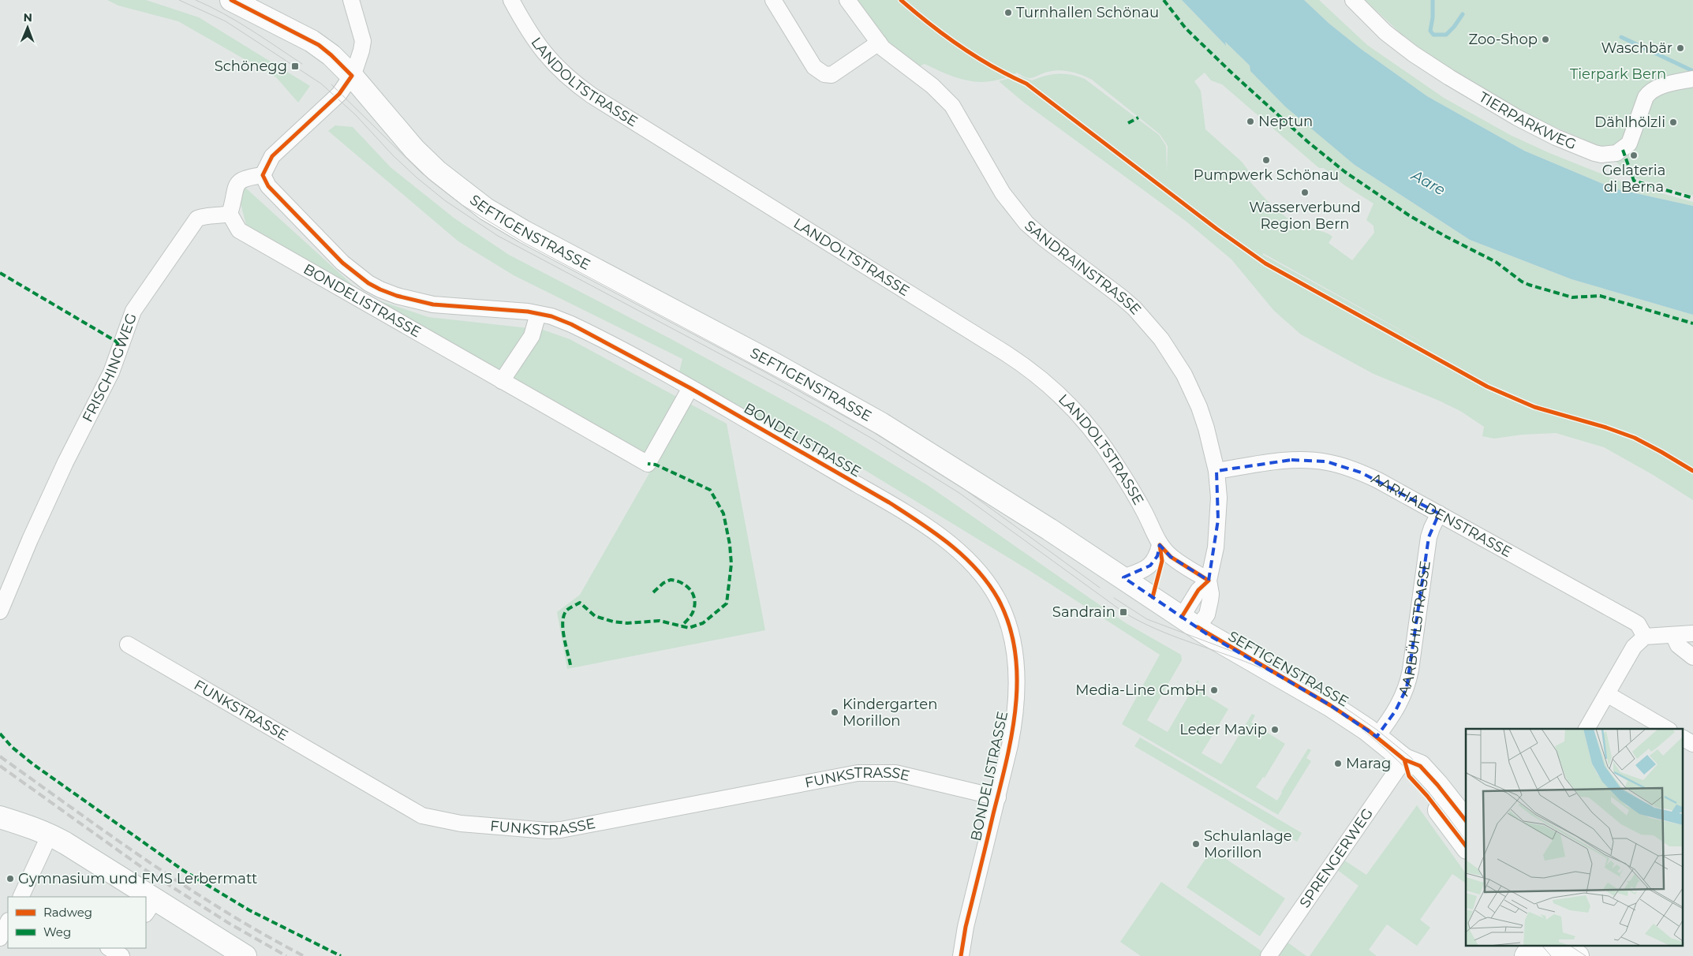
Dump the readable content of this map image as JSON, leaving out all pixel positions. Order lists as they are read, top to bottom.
{
  "streets": {
    "main road": ["SEFTIGENSTRASSE"],
    "street": [
      "LANDOLTSTRASSE",
      "TIERPARKWEG",
      "SANDRAINSTRASSE",
      "BONDELISTRASSE",
      "FRISCHINGWEG",
      "AARHALDENSTRASSE",
      "AARBÜHLSTRASSE",
      "FUNKSTRASSE",
      "SPRENGERWEG"
    ]
  },
  "crossings": [
    ["LANDOLTSTRASSE", "SANDRAINSTRASSE"],
    ["SEFTIGENSTRASSE", "SANDRAINSTRASSE"],
    ["SEFTIGENSTRASSE", "AARBÜHLSTRASSE"],
    ["SEFTIGENSTRASSE", "SPRENGERWEG"],
    ["SANDRAINSTRASSE", "AARHALDENSTRASSE"],
    ["BONDELISTRASSE", "FRISCHINGWEG"],
    ["BONDELISTRASSE", "FUNKSTRASSE"],
    ["AARHALDENSTRASSE", "AARBÜHLSTRASSE"]
  ],
  "water": ["Aare"],
  "parks": ["Tierpark Bern"],
  "places": {
    "other": [
      "Turnhallen Schönau",
      "Zoo-Shop",
      "Waschbär",
      "Neptun",
      "Dählhölzli",
      "Gelateria di Berna",
      "Pumpwerk Schönau",
      "Wasserverbund Region Bern",
      "Media-Line GmbH",
      "Kindergarten Morillon",
      "Leder Mavip",
      "Marag",
      "Schulanlage Morillon",
      "Gymnasium und FMS Lerbermatt"
    ],
    "transit": ["Schönegg", "Sandrain"]
  },
  "legend": ["Radweg", "Weg"],
  "north": "top"
}
